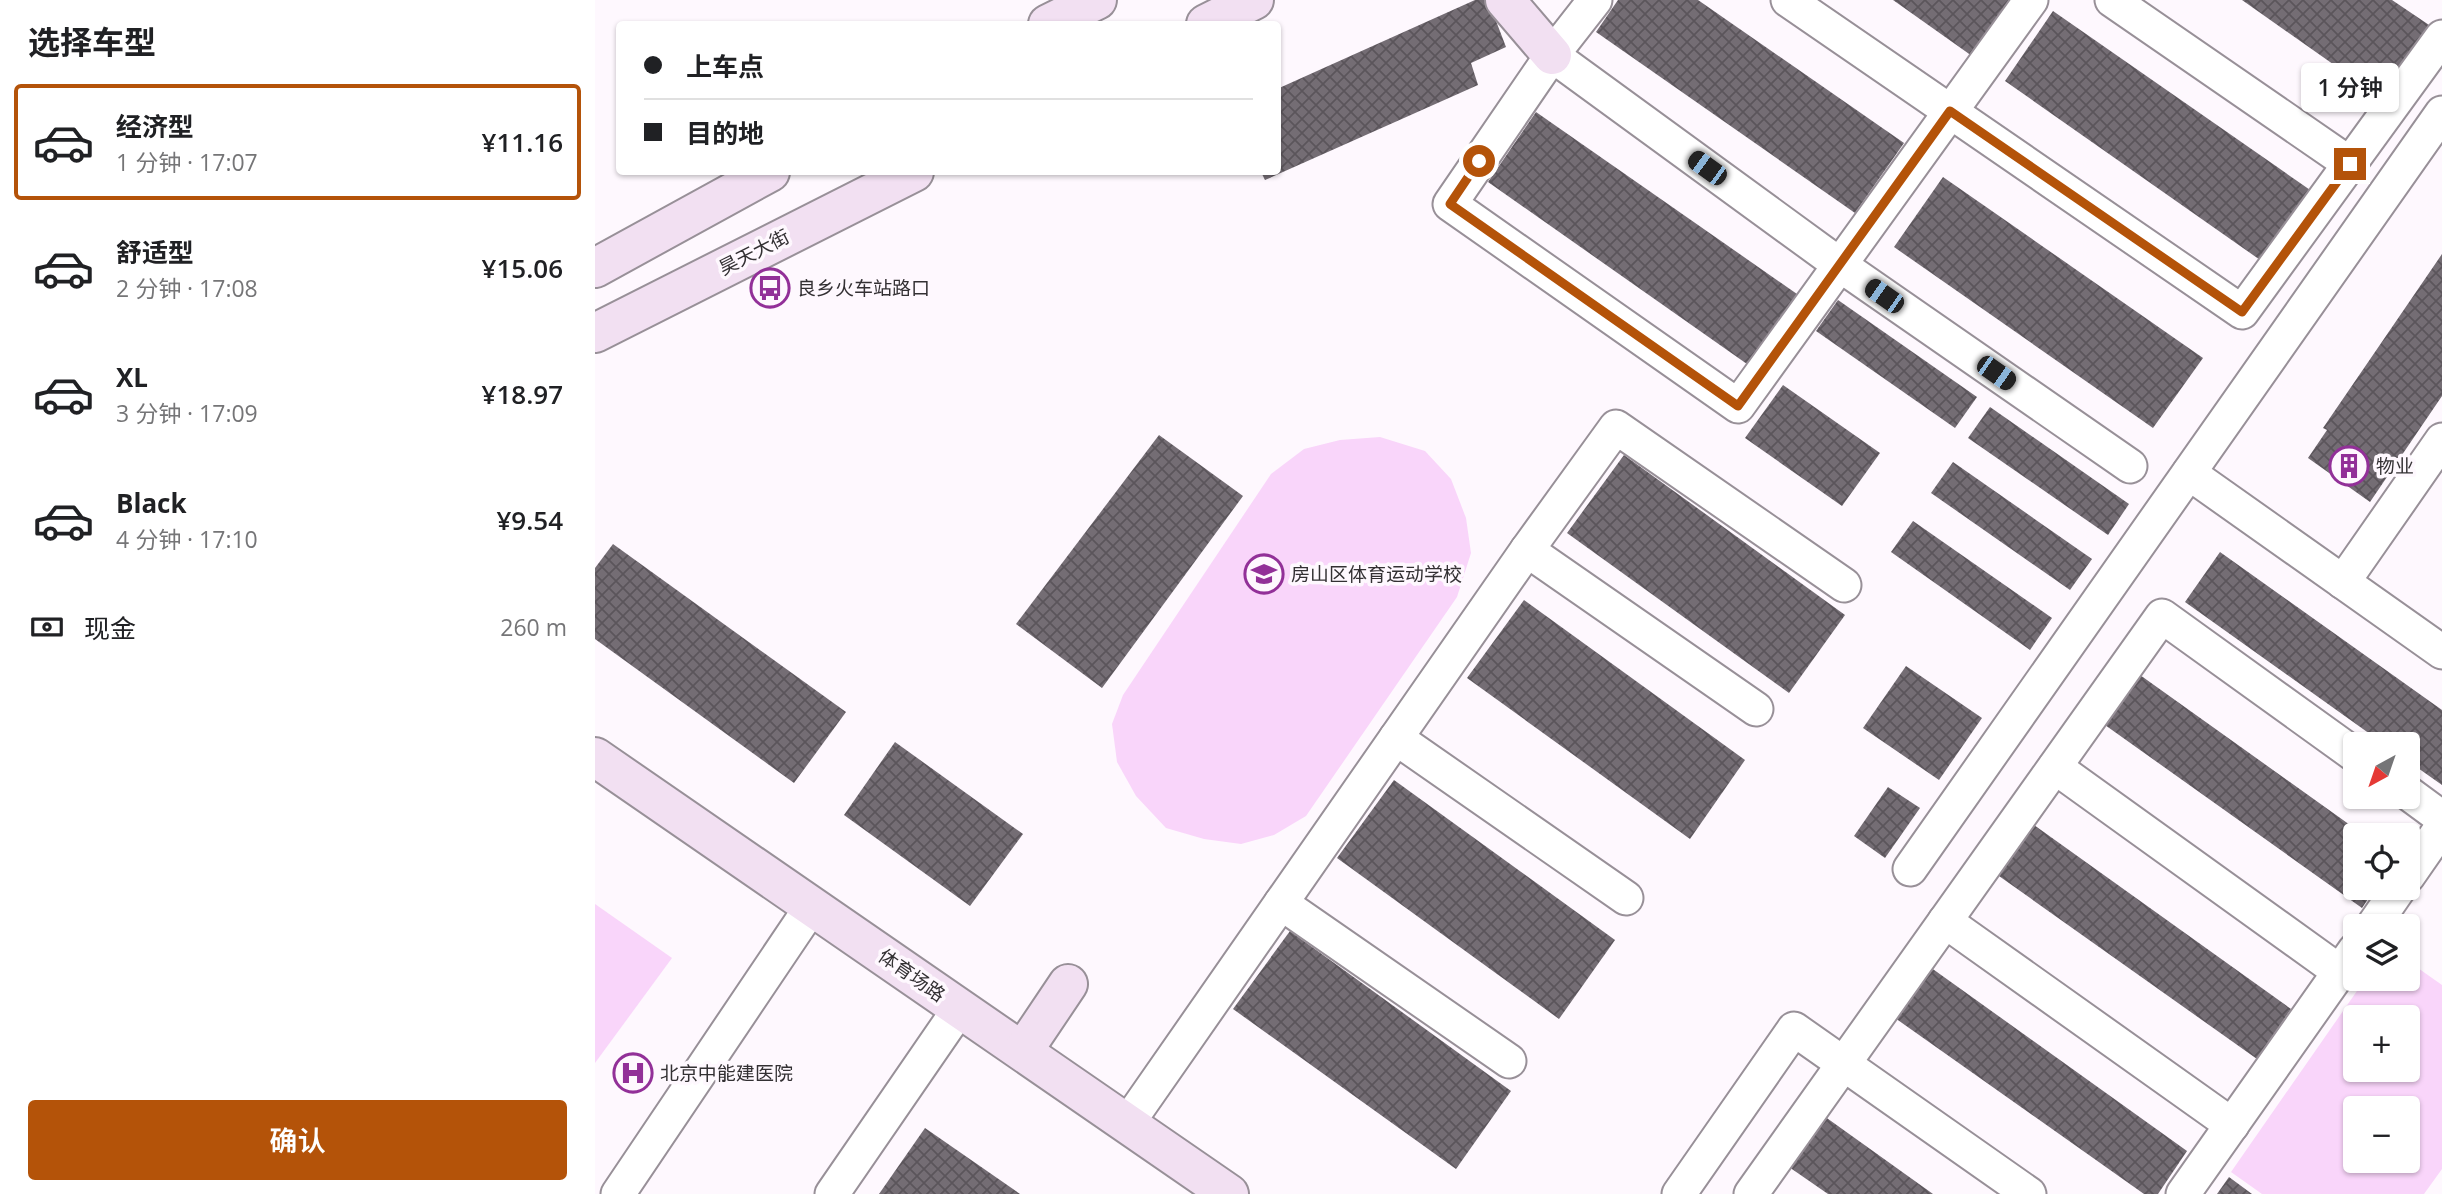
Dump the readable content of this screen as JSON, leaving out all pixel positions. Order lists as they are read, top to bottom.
{
  "streets": {
    "street": ["昊天大街", "体育场路"]
  },
  "places": {
    "bus stop": ["良乡火车站路口"],
    "building": ["物业"],
    "school or university": ["房山区体育运动学校"],
    "hospital": ["北京中能建医院"]
  },
  "north": "bottom left",
  "page": {
    "heading": "选择车型",
    "banner": ["上车点", "目的地"],
    "bubble": "1 分钟",
    "list": [
      {
        "name": "经济型",
        "note": "1 分钟 · 17:07",
        "value": "¥11.16"
      },
      {
        "name": "舒适型",
        "note": "2 分钟 · 17:08",
        "value": "¥15.06"
      },
      {
        "name": "XL",
        "note": "3 分钟 · 17:09",
        "value": "¥18.97"
      },
      {
        "name": "Black",
        "note": "4 分钟 · 17:10",
        "value": "¥9.54"
      }
    ],
    "pay": ["现金", "260 m"],
    "map_buttons": ["+", "−"],
    "buttons": "确认"
  }
}
